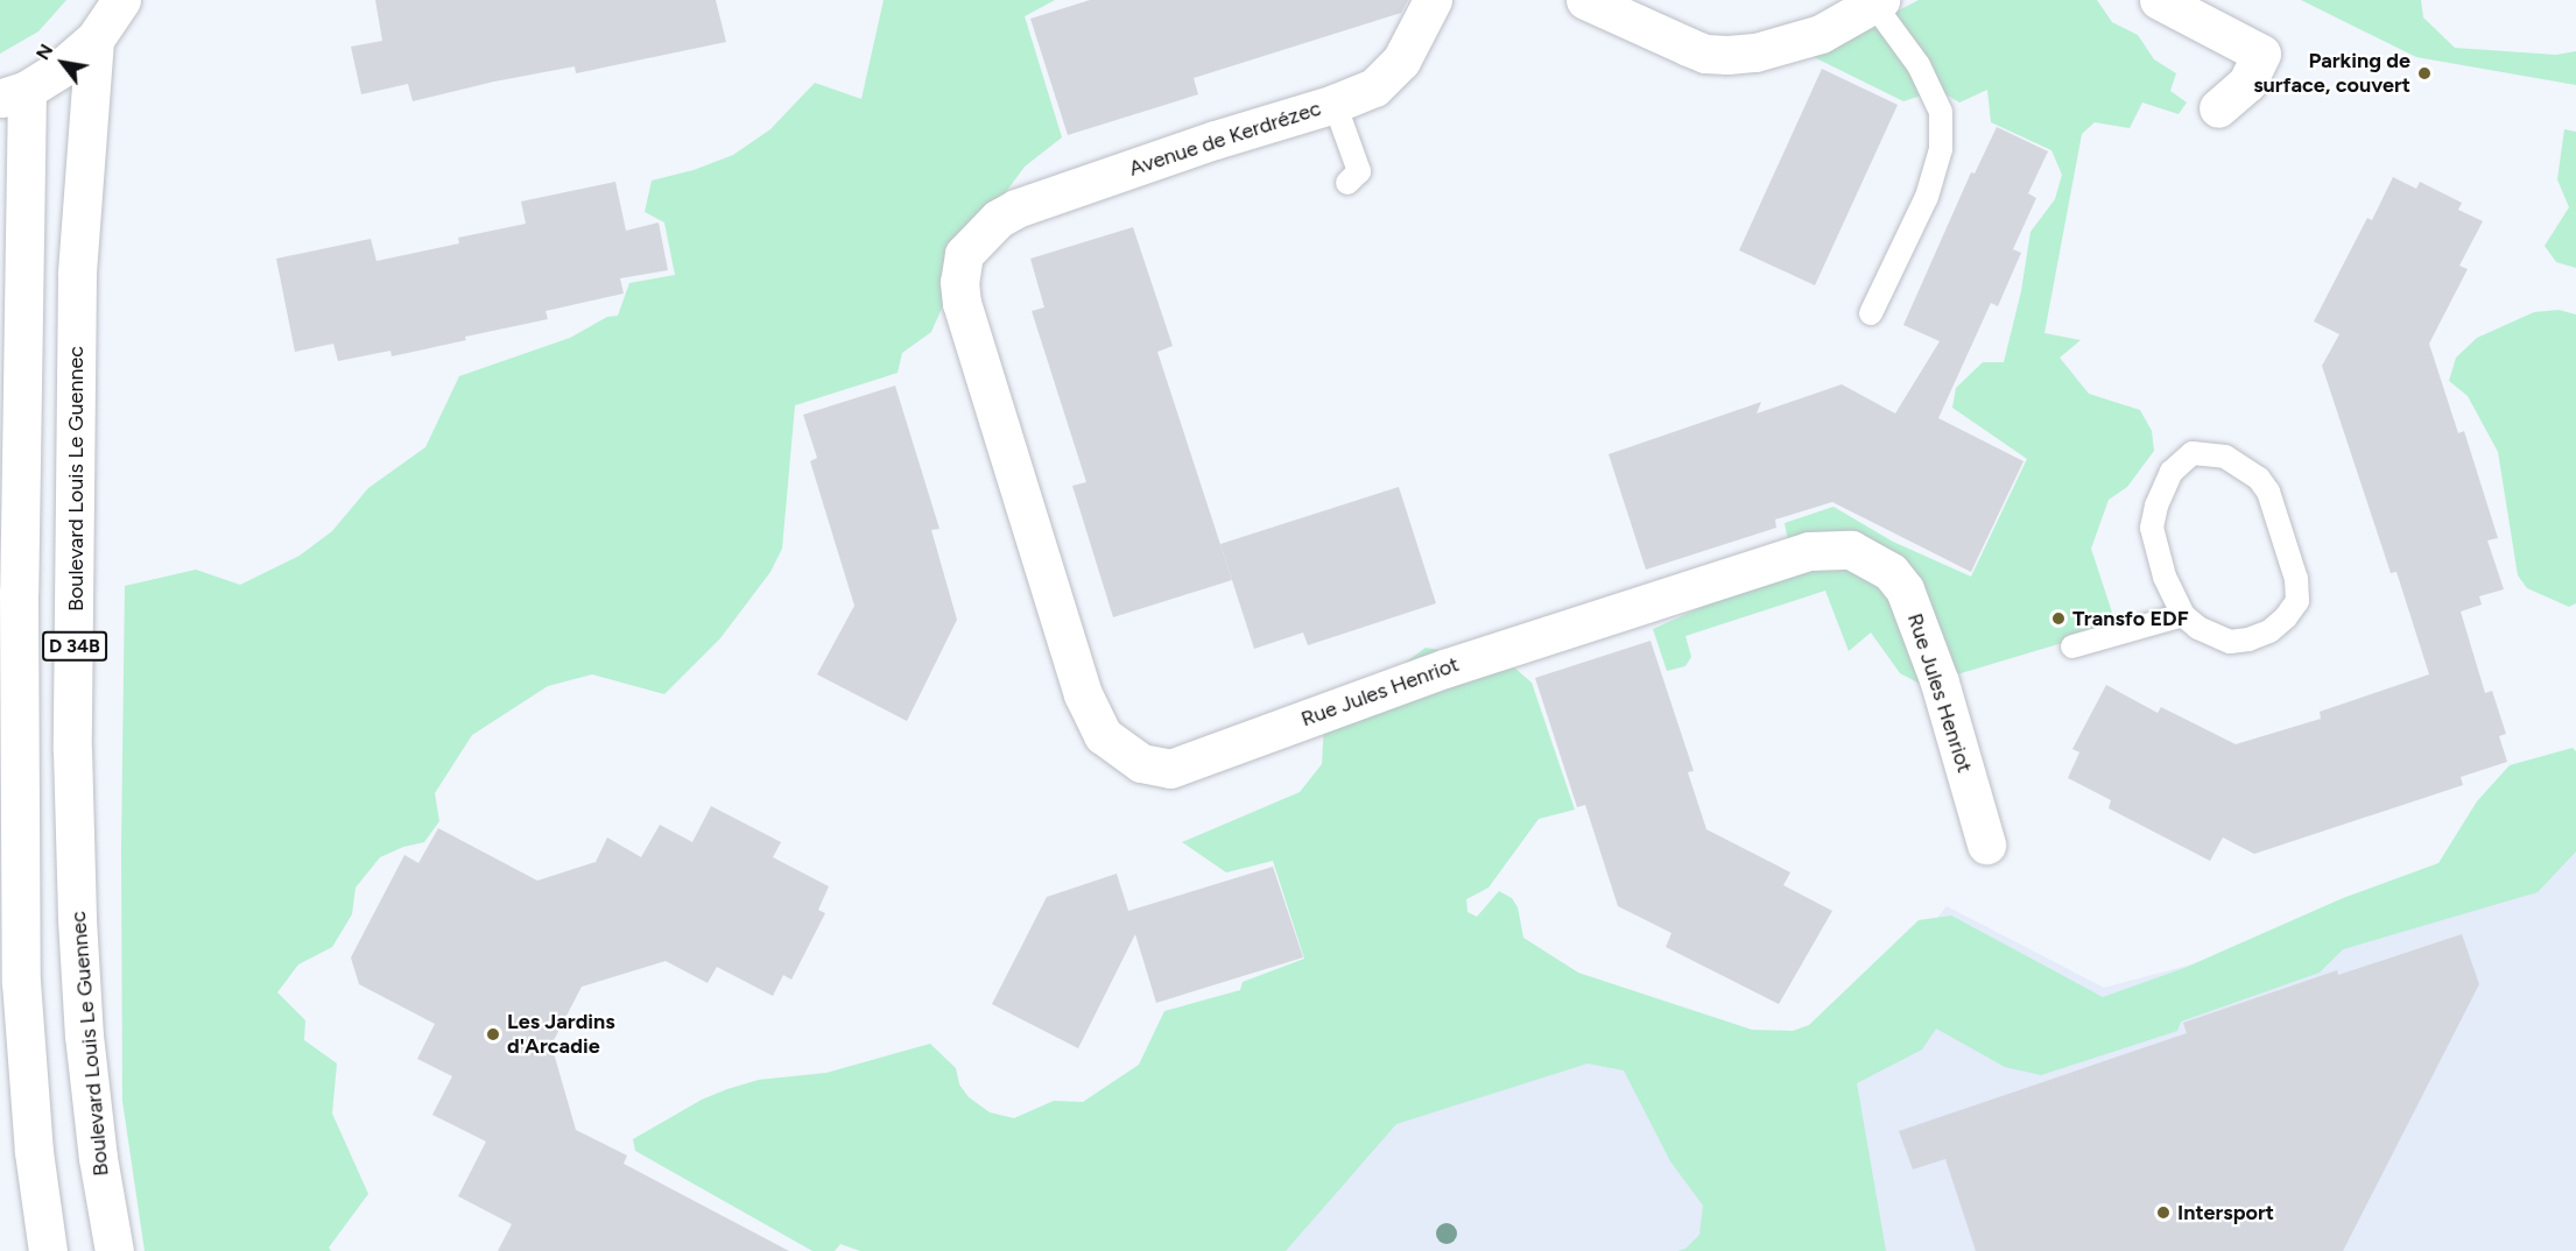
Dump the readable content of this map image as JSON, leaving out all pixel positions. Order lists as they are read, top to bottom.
{
  "streets": {
    "street": [
      "Avenue de Kerdrézec",
      "Boulevard Louis Le Guennec",
      "D 34B",
      "Rue Jules Henriot"
    ]
  },
  "crossings": [
    ["Avenue de Kerdrézec", "Rue Jules Henriot"]
  ],
  "places": [
    "Parking de surface, couvert",
    "Transfo EDF",
    "Les Jardins d'Arcadie",
    "Intersport"
  ],
  "north": "top left"
}
